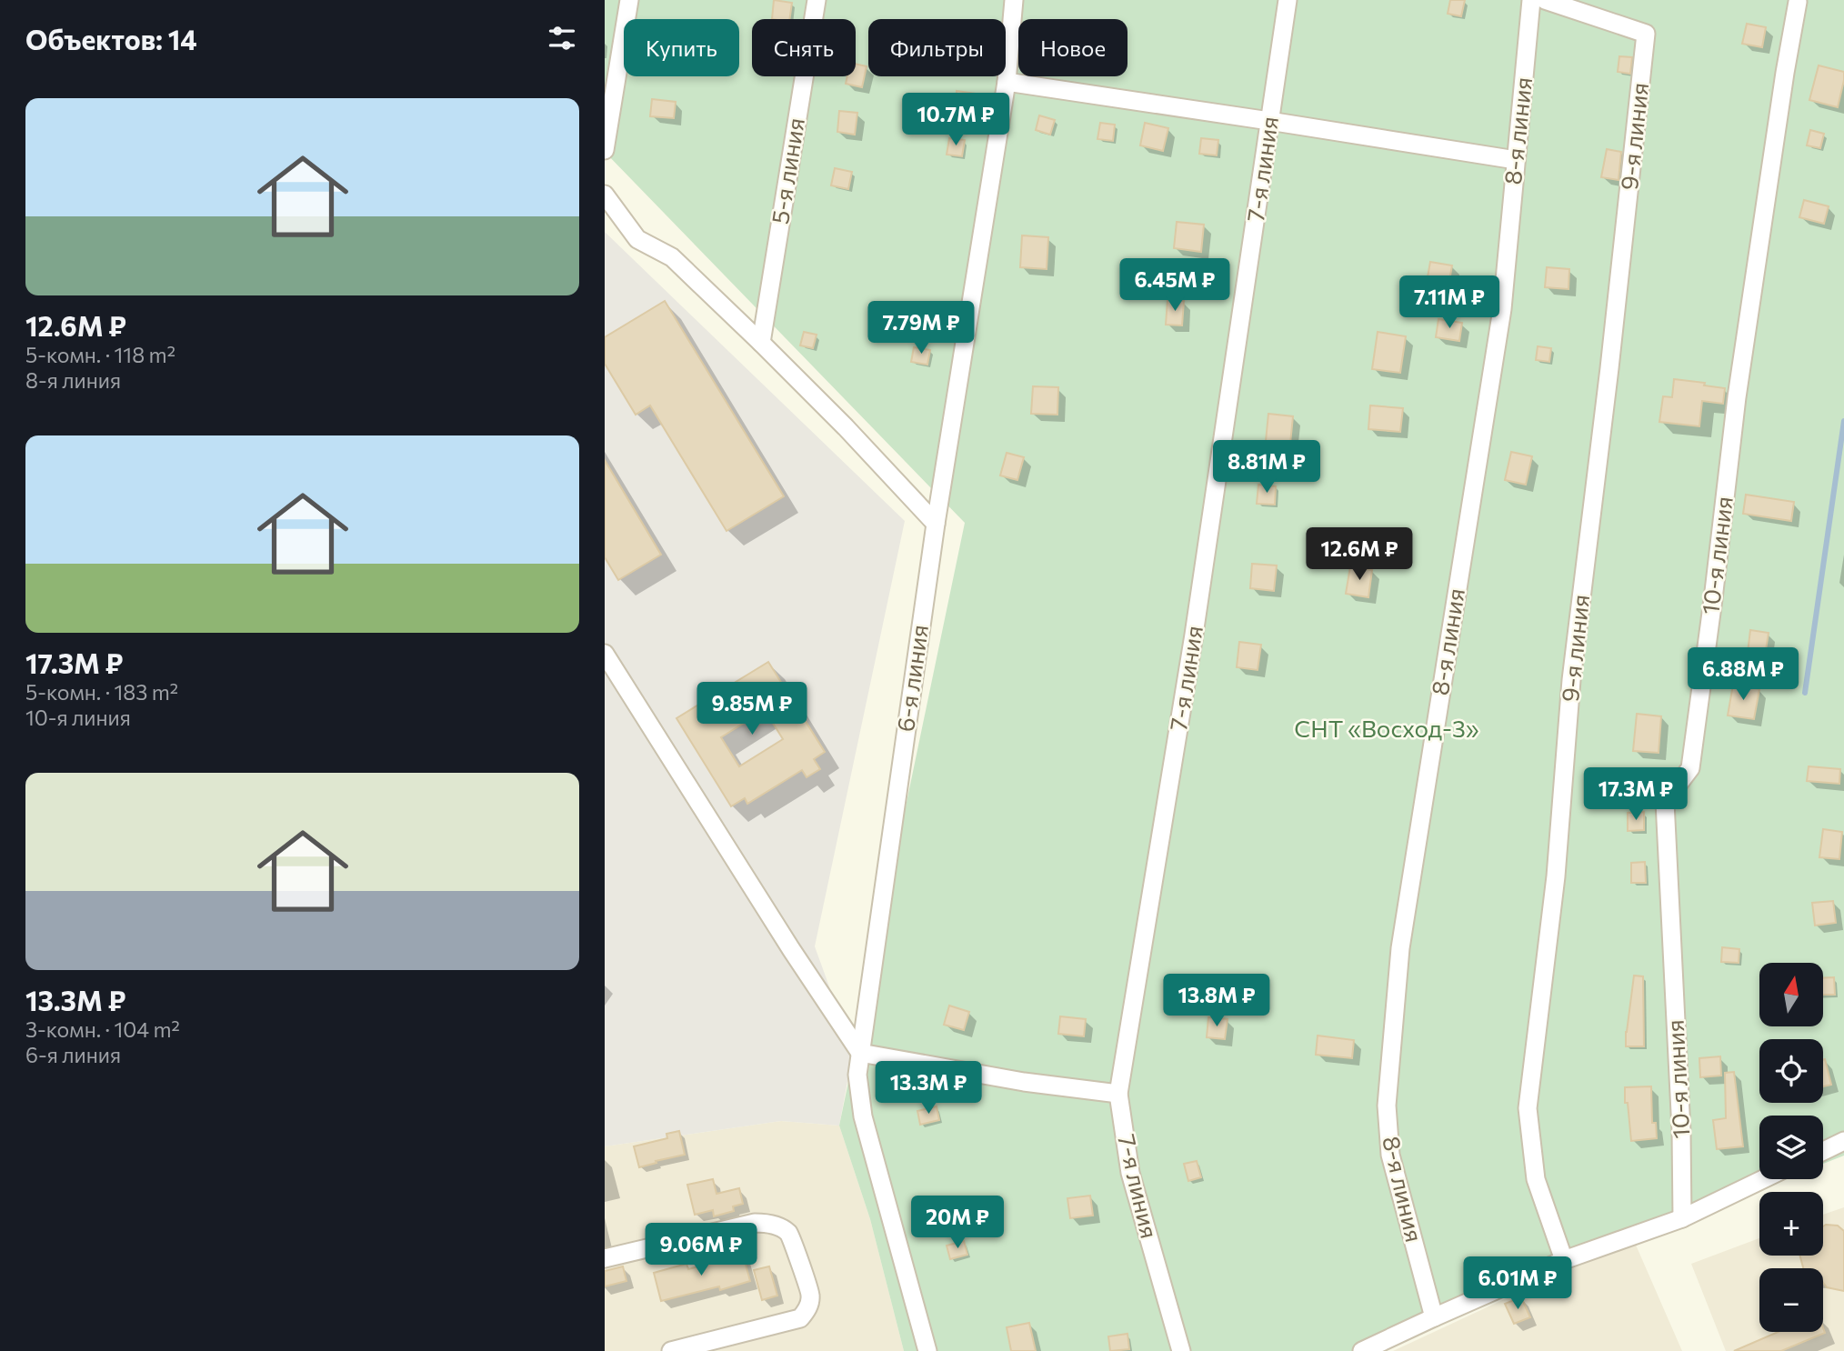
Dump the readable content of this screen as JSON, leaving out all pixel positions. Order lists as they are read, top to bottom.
{
  "streets": {
    "street": [
      "8-я линия",
      "9-я линия",
      "7-я линия",
      "5-я линия",
      "10-я линия",
      "6-я линия"
    ]
  },
  "parks": ["СНТ «Восход-3»"],
  "north": "top",
  "page": {
    "heading": "Объектов: 14",
    "chip": [
      "Купить",
      "Снять",
      "Фильтры",
      "Новое"
    ],
    "list": [
      {
        "name": "12.6M ₽",
        "note": "5-комн. · 118 m² · 8-я линия"
      },
      {
        "name": "17.3M ₽",
        "note": "5-комн. · 183 m² · 10-я линия"
      },
      {
        "name": "13.3M ₽",
        "note": "3-комн. · 104 m² · 6-я линия"
      }
    ],
    "price": [
      "10.7M ₽",
      "6.45M ₽",
      "7.11M ₽",
      "7.79M ₽",
      "8.81M ₽",
      "12.6M ₽",
      "6.88M ₽",
      "9.85M ₽",
      "17.3M ₽",
      "13.8M ₽",
      "13.3M ₽",
      "20M ₽",
      "9.06M ₽",
      "6.01M ₽"
    ],
    "map_buttons": ["+", "−"]
  }
}
